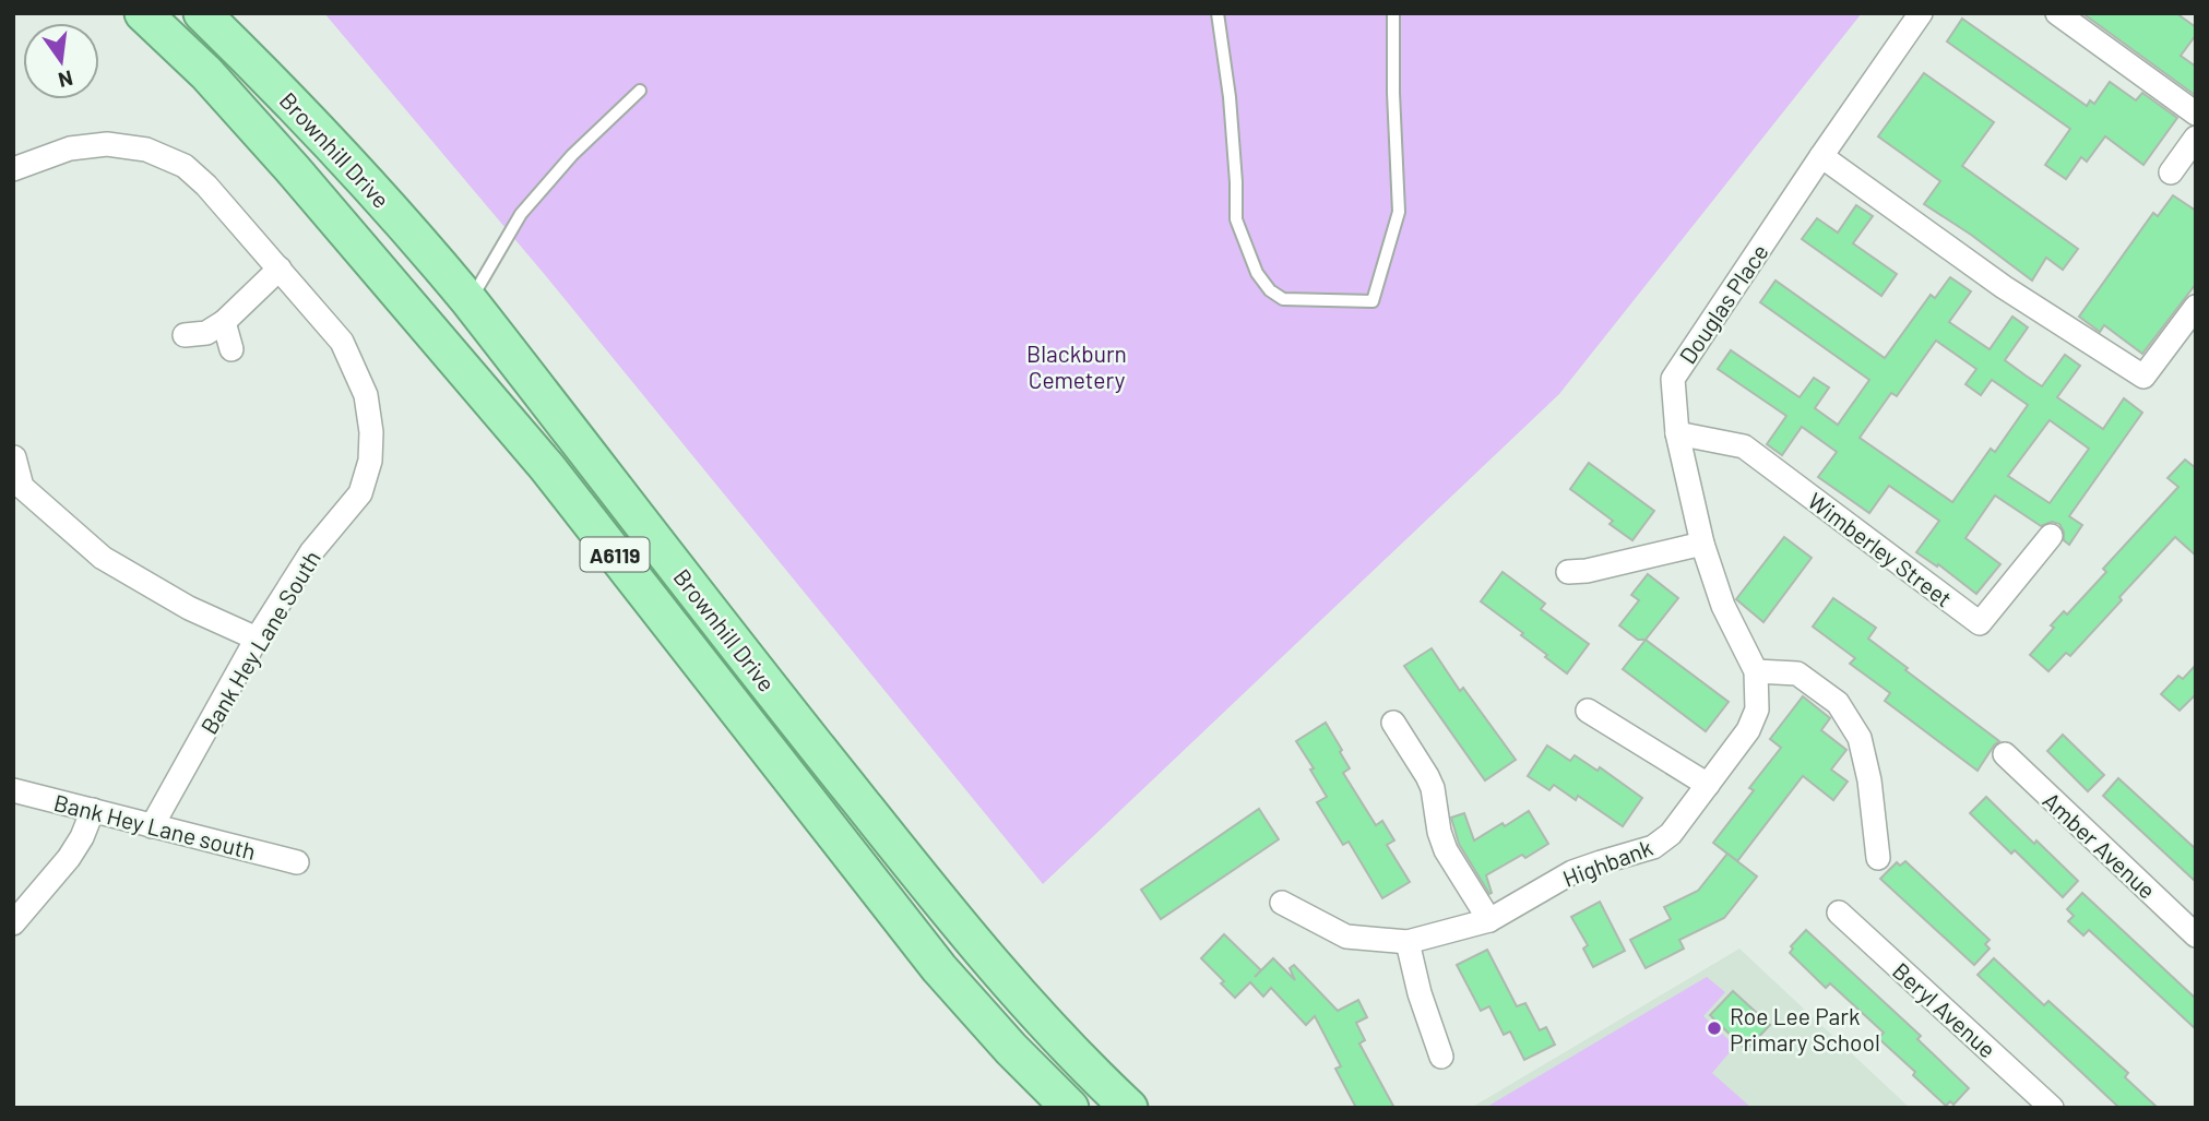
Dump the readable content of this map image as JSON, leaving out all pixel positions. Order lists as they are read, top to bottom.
{
  "streets": {
    "highway": ["Brownhill Drive", "A6119"],
    "street": [
      "Douglas Place",
      "Wimberley Street",
      "Bank Hey Lane South",
      "Bank Hey Lane south",
      "Amber Avenue",
      "Highbank",
      "Beryl Avenue"
    ]
  },
  "crossings": [
    ["Douglas Place", "Wimberley Street"],
    ["Douglas Place", "Highbank"],
    ["Bank Hey Lane South", "Bank Hey Lane south"]
  ],
  "parks": ["Blackburn Cemetery"],
  "places": ["Roe Lee Park Primary School"],
  "north": "bottom"
}
